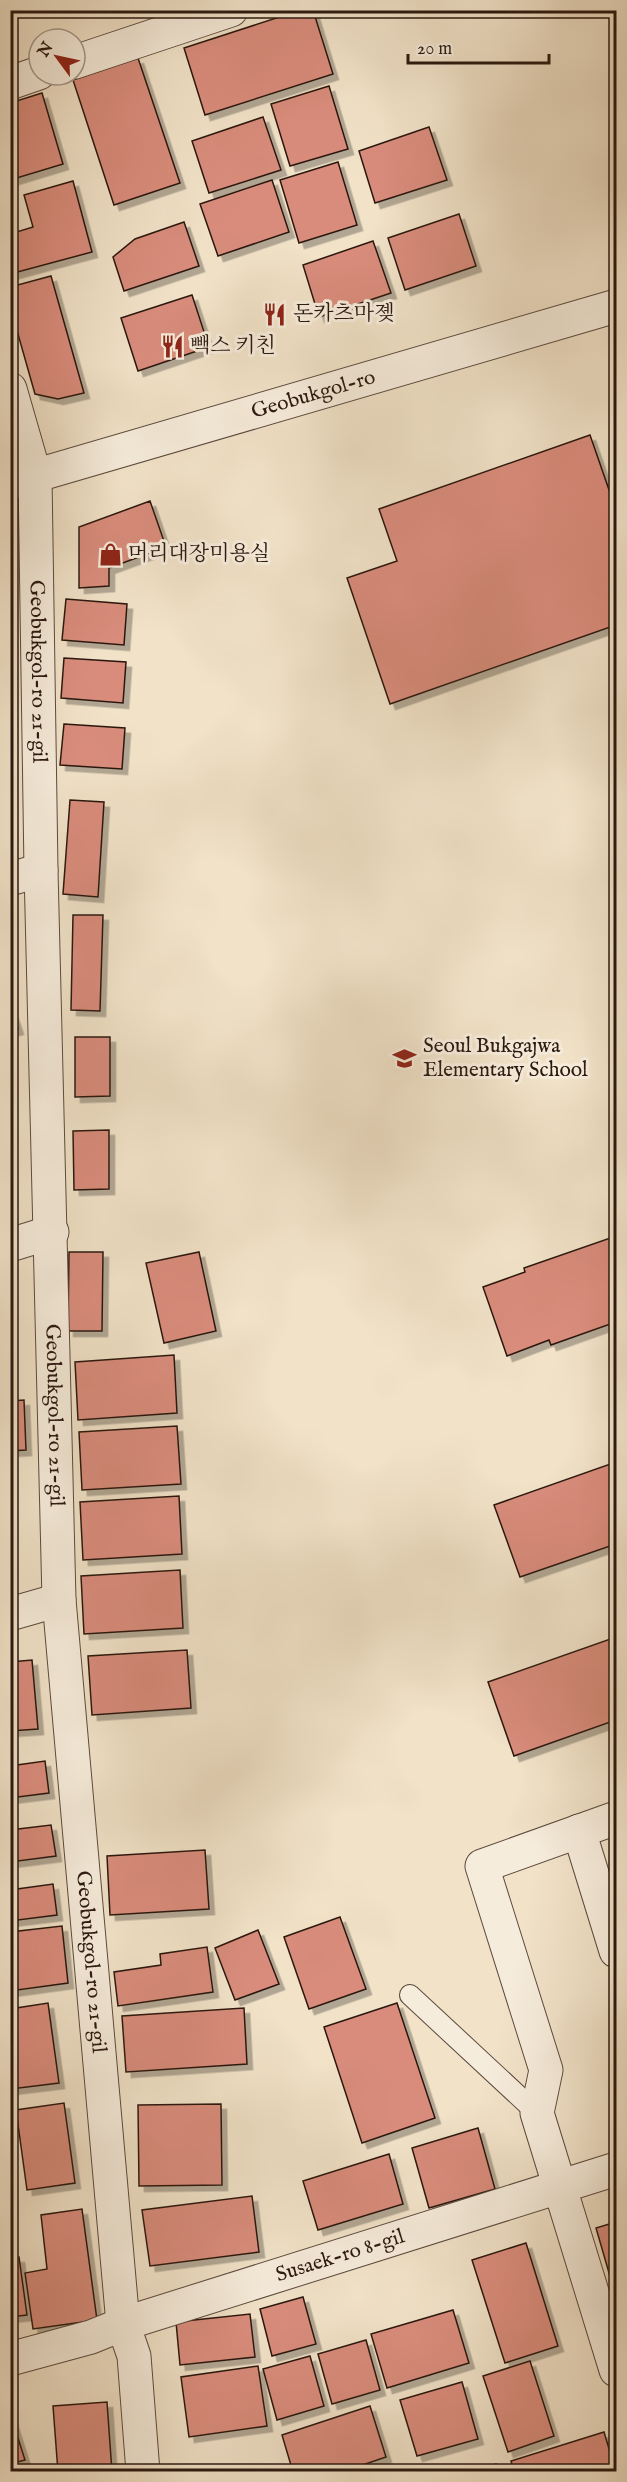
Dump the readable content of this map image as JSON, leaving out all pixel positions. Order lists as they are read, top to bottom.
{
  "streets": {
    "street": ["Geobukgol-ro", "Geobukgol-ro 21-gil", "Susaek-ro 8-gil"]
  },
  "crossings": [
    ["Geobukgol-ro", "Geobukgol-ro 21-gil"],
    ["Geobukgol-ro 21-gil", "Susaek-ro 8-gil"]
  ],
  "places": {
    "restaurant": ["돈카츠마졪", "빽스 키친"],
    "shop": ["머리대장미용실"],
    "school or university": ["Seoul Bukgajwa Elementary School"]
  },
  "scale_bar": "20 m",
  "north": "top left"
}
